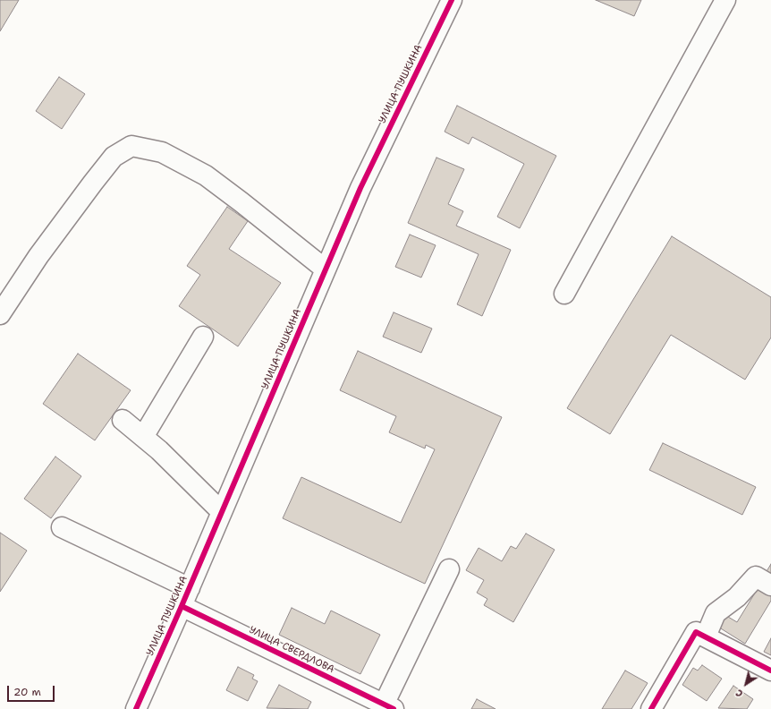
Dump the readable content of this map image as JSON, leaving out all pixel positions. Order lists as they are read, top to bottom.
{
  "streets": {
    "street": ["УЛИЦА ПУШКИНА", "УЛИЦА СВЕРДЛОВА"]
  },
  "crossings": [
    ["УЛИЦА ПУШКИНА", "УЛИЦА СВЕРДЛОВА"]
  ],
  "scale_bar": "20 m",
  "north": "bottom left"
}
